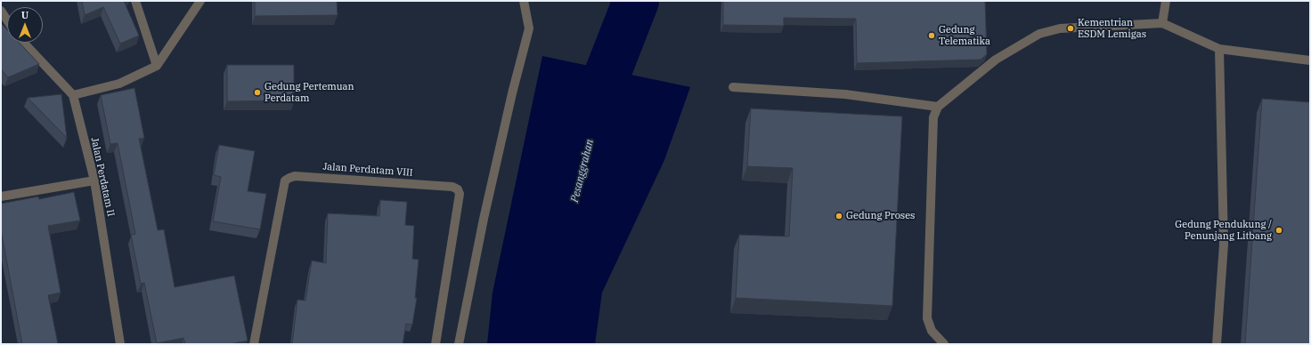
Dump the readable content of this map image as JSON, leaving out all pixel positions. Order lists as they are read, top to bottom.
{
  "streets": {
    "street": ["Jalan Perdatam VIII", "Jalan Perdatam II"]
  },
  "water": ["Pesanggrahan"],
  "places": [
    "Kementrian ESDM Lemigas",
    "Gedung Telematika",
    "Gedung Pertemuan Perdatam",
    "Gedung Proses",
    "Gedung Pendukung / Penunjang Litbang"
  ],
  "north": "top"
}
